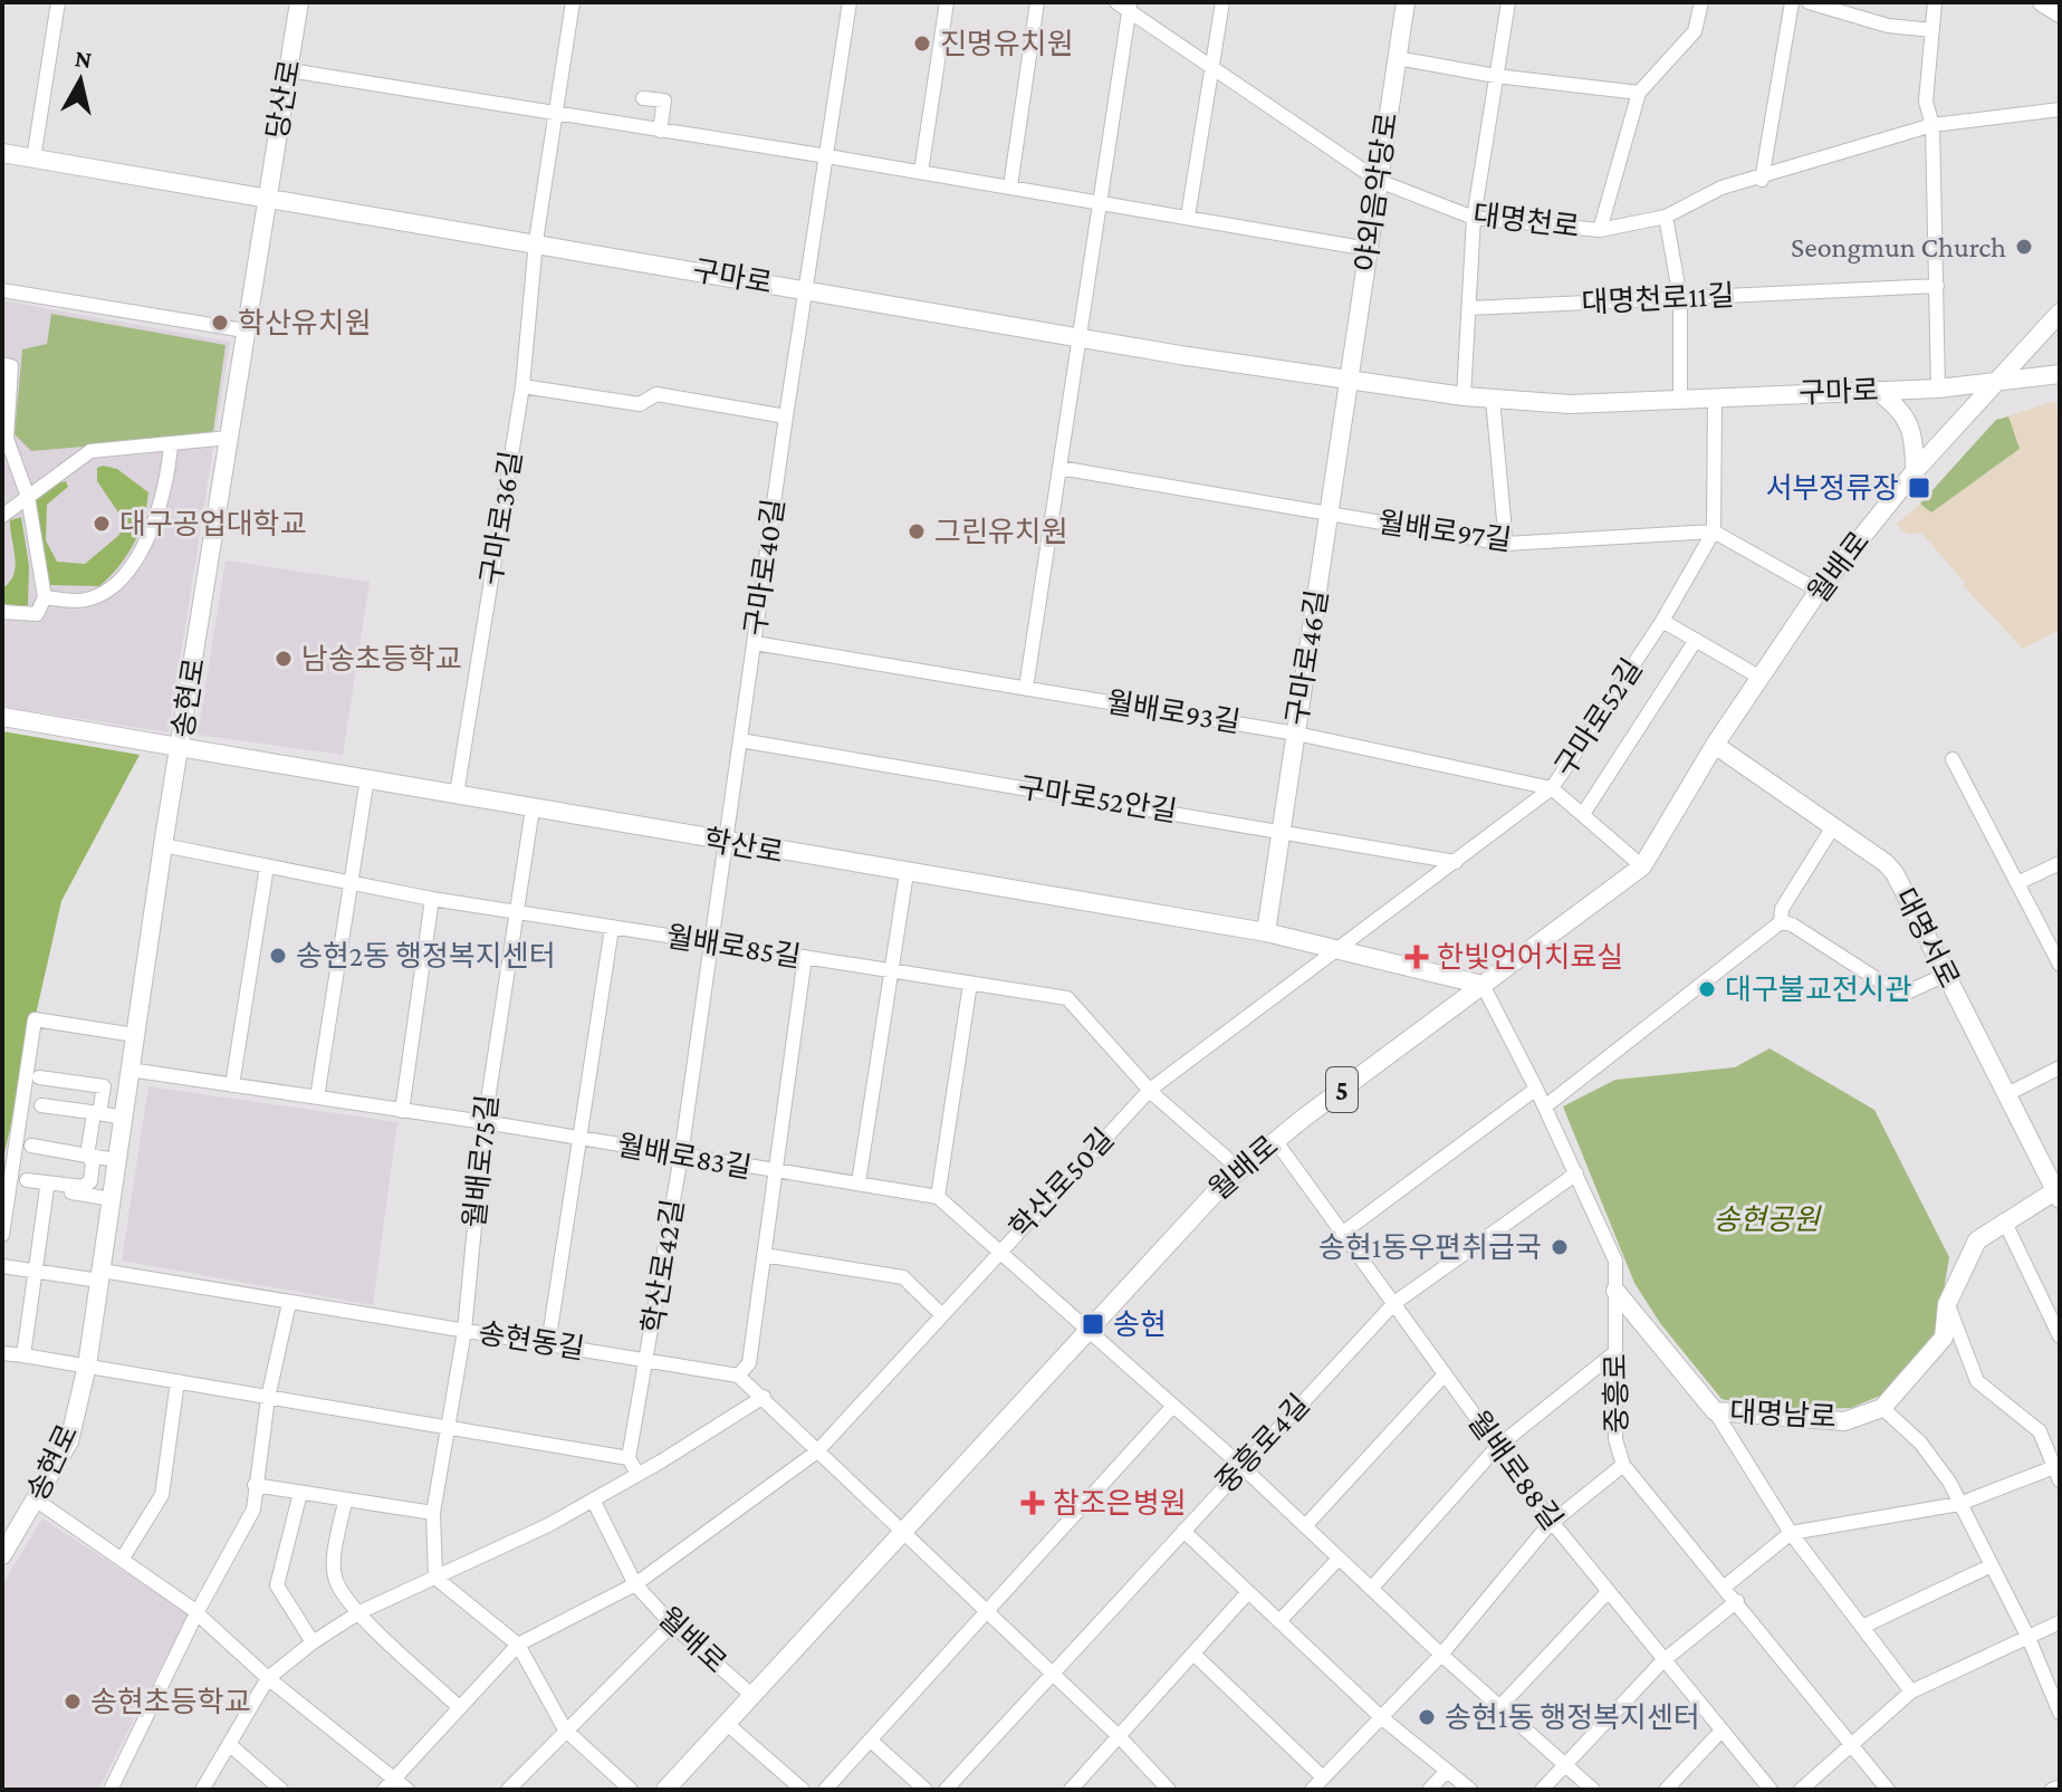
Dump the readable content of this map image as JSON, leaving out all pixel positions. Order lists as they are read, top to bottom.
{
  "streets": {
    "main road": [
      "당산로",
      "야외음악당로",
      "구마로",
      "월배로",
      "구마로46길",
      "송현로",
      "학산로",
      "대명서로",
      "5",
      "대명남로"
    ],
    "street": [
      "대명천로",
      "대명천로11길",
      "구마로36길",
      "월배로97길",
      "구마로40길",
      "월배로93길",
      "구마로52길",
      "구마로52안길",
      "월배로85길",
      "월배로83길",
      "월배로75길",
      "학산로50길",
      "학산로42길",
      "송현동길",
      "중흥로",
      "중흥로4길",
      "월배로88길"
    ]
  },
  "crossings": [
    ["당산로", "구마로"],
    ["당산로", "송현로"],
    ["야외음악당로", "대명천로"],
    ["야외음악당로", "구마로"],
    ["야외음악당로", "구마로46길"],
    ["구마로", "구마로36길"],
    ["구마로", "구마로40길"],
    ["구마로", "월배로"],
    ["구마로", "구마로46길"],
    ["구마로", "송현로"],
    ["구마로", "구마로52길"],
    ["구마로", "5"],
    ["구마로36길", "학산로"],
    ["월배로97길", "구마로46길"],
    ["월배로97길", "구마로52길"],
    ["구마로40길", "월배로93길"],
    ["구마로40길", "구마로52안길"],
    ["구마로40길", "학산로"],
    ["구마로40길", "학산로42길"],
    ["월배로", "월배로93길"],
    ["월배로", "학산로"],
    ["월배로", "대명서로"],
    ["월배로", "월배로85길"],
    ["월배로", "5"],
    ["월배로", "학산로50길"],
    ["월배로", "송현동길"],
    ["월배로", "중흥로"],
    ["월배로", "월배로88길"],
    ["구마로46길", "월배로93길"],
    ["구마로46길", "구마로52안길"],
    ["구마로46길", "학산로"],
    ["송현로", "학산로"],
    ["송현로", "월배로85길"],
    ["송현로", "월배로83길"],
    ["송현로", "송현동길"],
    ["월배로93길", "구마로52길"],
    ["구마로52길", "구마로52안길"],
    ["구마로52길", "학산로"],
    ["구마로52길", "학산로50길"],
    ["학산로", "월배로75길"],
    ["학산로", "학산로50길"],
    ["학산로", "학산로42길"],
    ["학산로", "중흥로"],
    ["월배로85길", "월배로75길"],
    ["월배로85길", "학산로50길"],
    ["월배로85길", "학산로42길"],
    ["월배로83길", "월배로75길"],
    ["월배로83길", "학산로42길"],
    ["월배로75길", "송현동길"],
    ["학산로50길", "송현동길"],
    ["학산로42길", "송현동길"],
    ["송현동길", "중흥로4길"],
    ["중흥로", "대명남로"],
    ["중흥로", "중흥로4길"],
    ["중흥로4길", "월배로88길"]
  ],
  "parks": ["송현공원"],
  "places": {
    "other": [
      "진명유치원",
      "Seongmun Church",
      "학산유치원",
      "대구공업대학교",
      "그린유치원",
      "남송초등학교",
      "송현2동 행정복지센터",
      "대구불교전시관",
      "송현1동우편취급국",
      "송현초등학교",
      "송현1동 행정복지센터"
    ],
    "transit": ["서부정류장", "송현"],
    "health": ["한빛언어치료실", "참조은병원"]
  },
  "north": "top"
}
